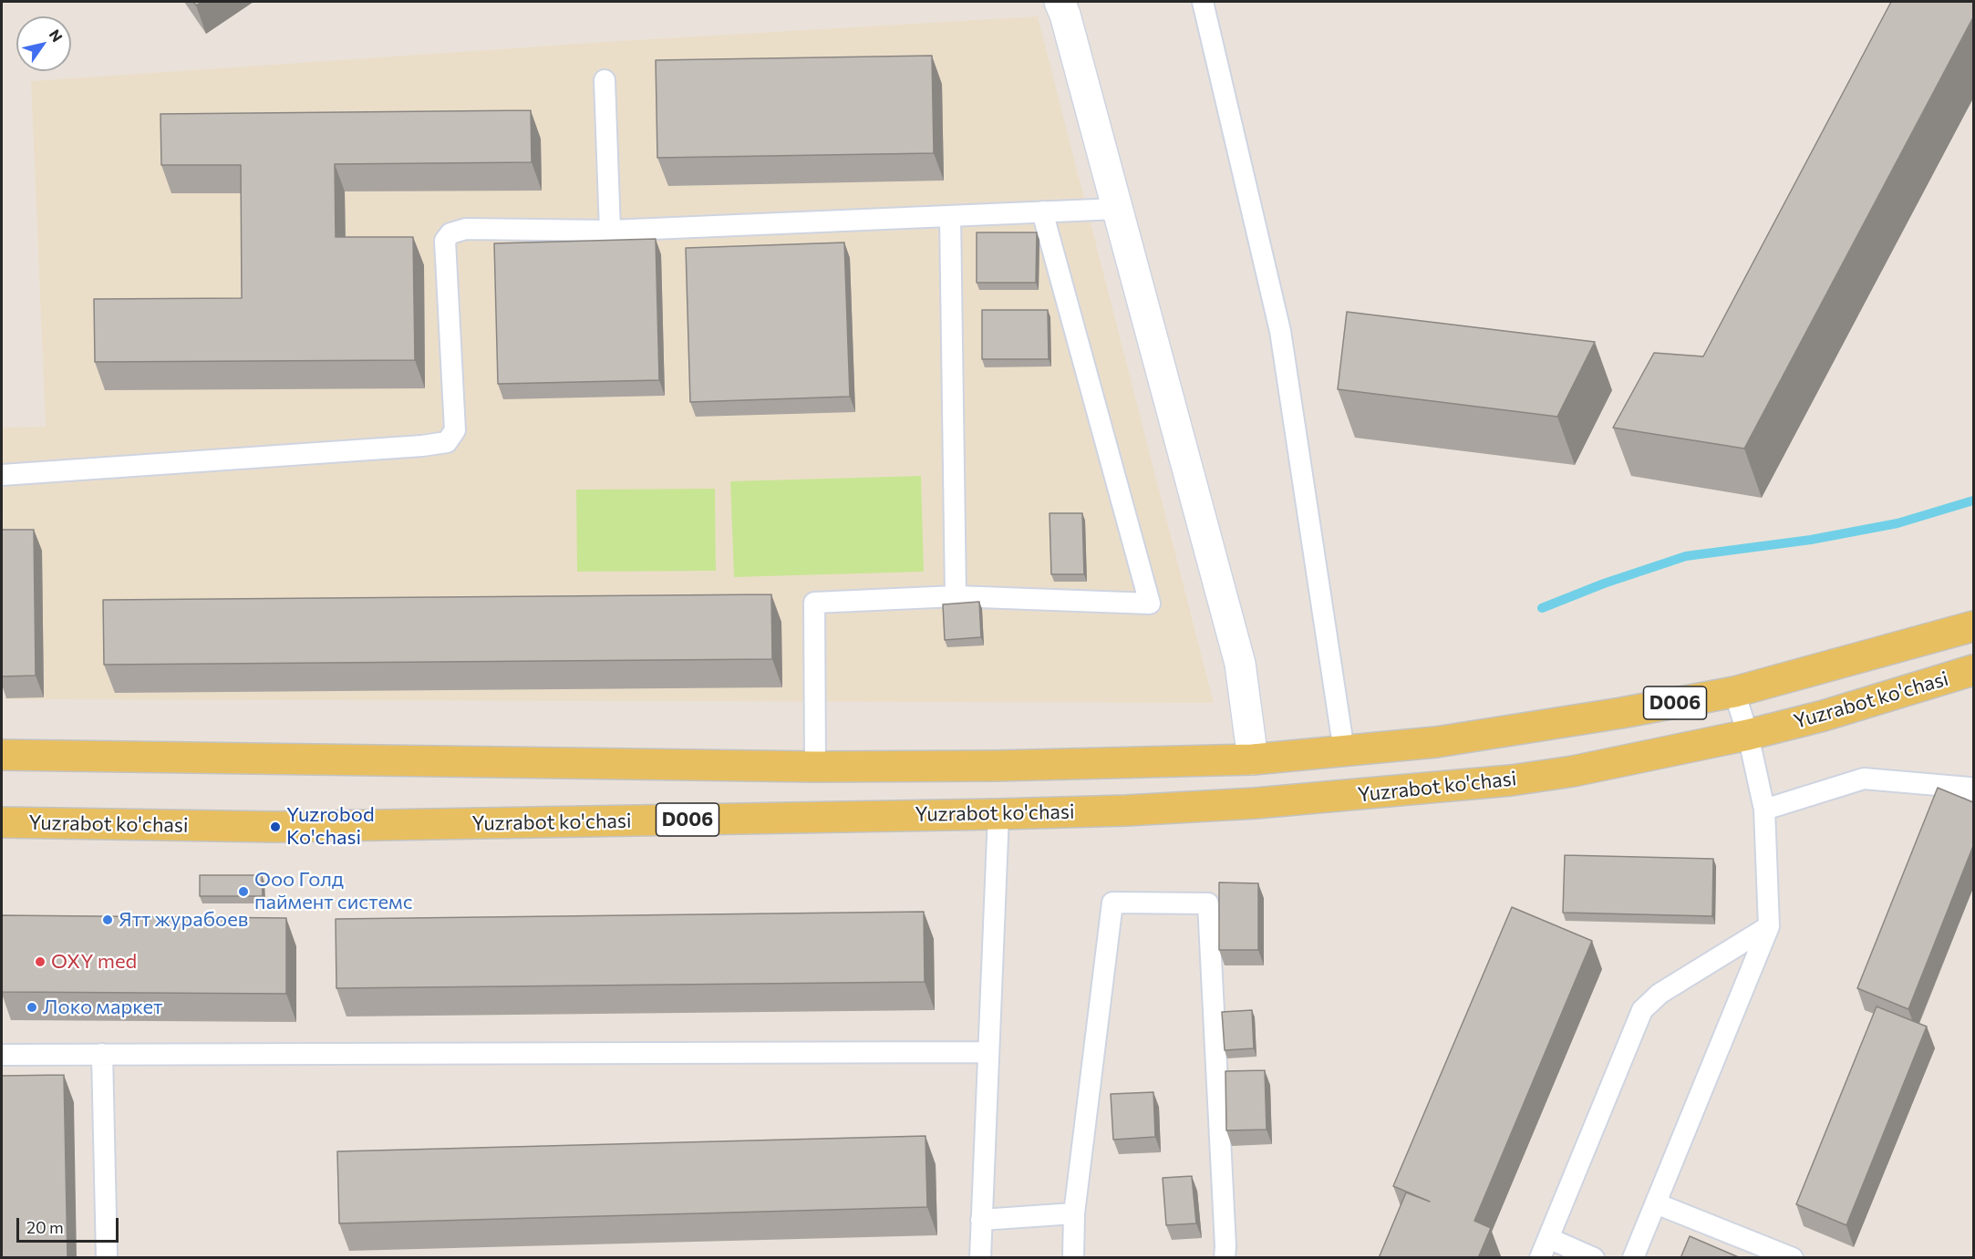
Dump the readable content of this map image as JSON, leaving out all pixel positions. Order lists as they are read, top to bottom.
{
  "streets": {
    "main road": ["Yuzrabot ko'chasi", "D006"]
  },
  "places": [
    "Yuzrobod Ko'chasi",
    "Ооо Голд паймент системс",
    "Ятт журабоев",
    "OXY med",
    "Локо маркет"
  ],
  "scale_bar": "20 m",
  "north": "top right"
}
